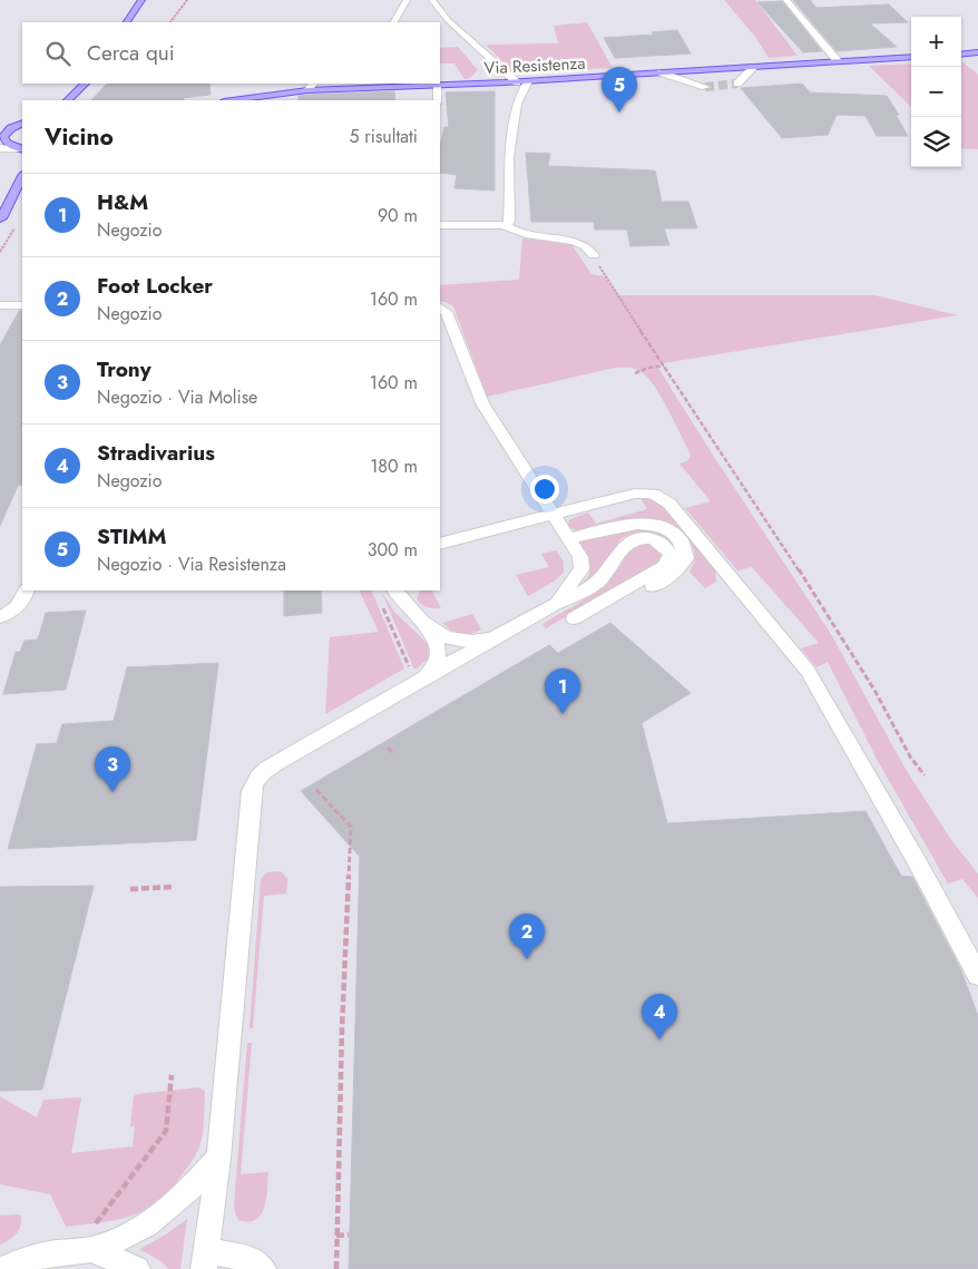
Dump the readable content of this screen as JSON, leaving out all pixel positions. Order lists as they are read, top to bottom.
{
  "streets": {
    "main road": ["Via Resistenza"]
  },
  "page": {
    "map_buttons": ["+", "−"],
    "search": "Cerca qui",
    "pins": [
      "5",
      "1",
      "3",
      "2",
      "4"
    ],
    "heading": ["Vicino", "5 risultati"],
    "list": [
      {
        "mark": "1",
        "name": "H&M",
        "note": "Negozio",
        "value": "90 m"
      },
      {
        "mark": "2",
        "name": "Foot Locker",
        "note": "Negozio",
        "value": "160 m"
      },
      {
        "mark": "3",
        "name": "Trony",
        "note": "Negozio · Via Molise",
        "value": "160 m"
      },
      {
        "mark": "4",
        "name": "Stradivarius",
        "note": "Negozio",
        "value": "180 m"
      },
      {
        "mark": "5",
        "name": "STIMM",
        "note": "Negozio · Via Resistenza",
        "value": "300 m"
      }
    ]
  }
}
